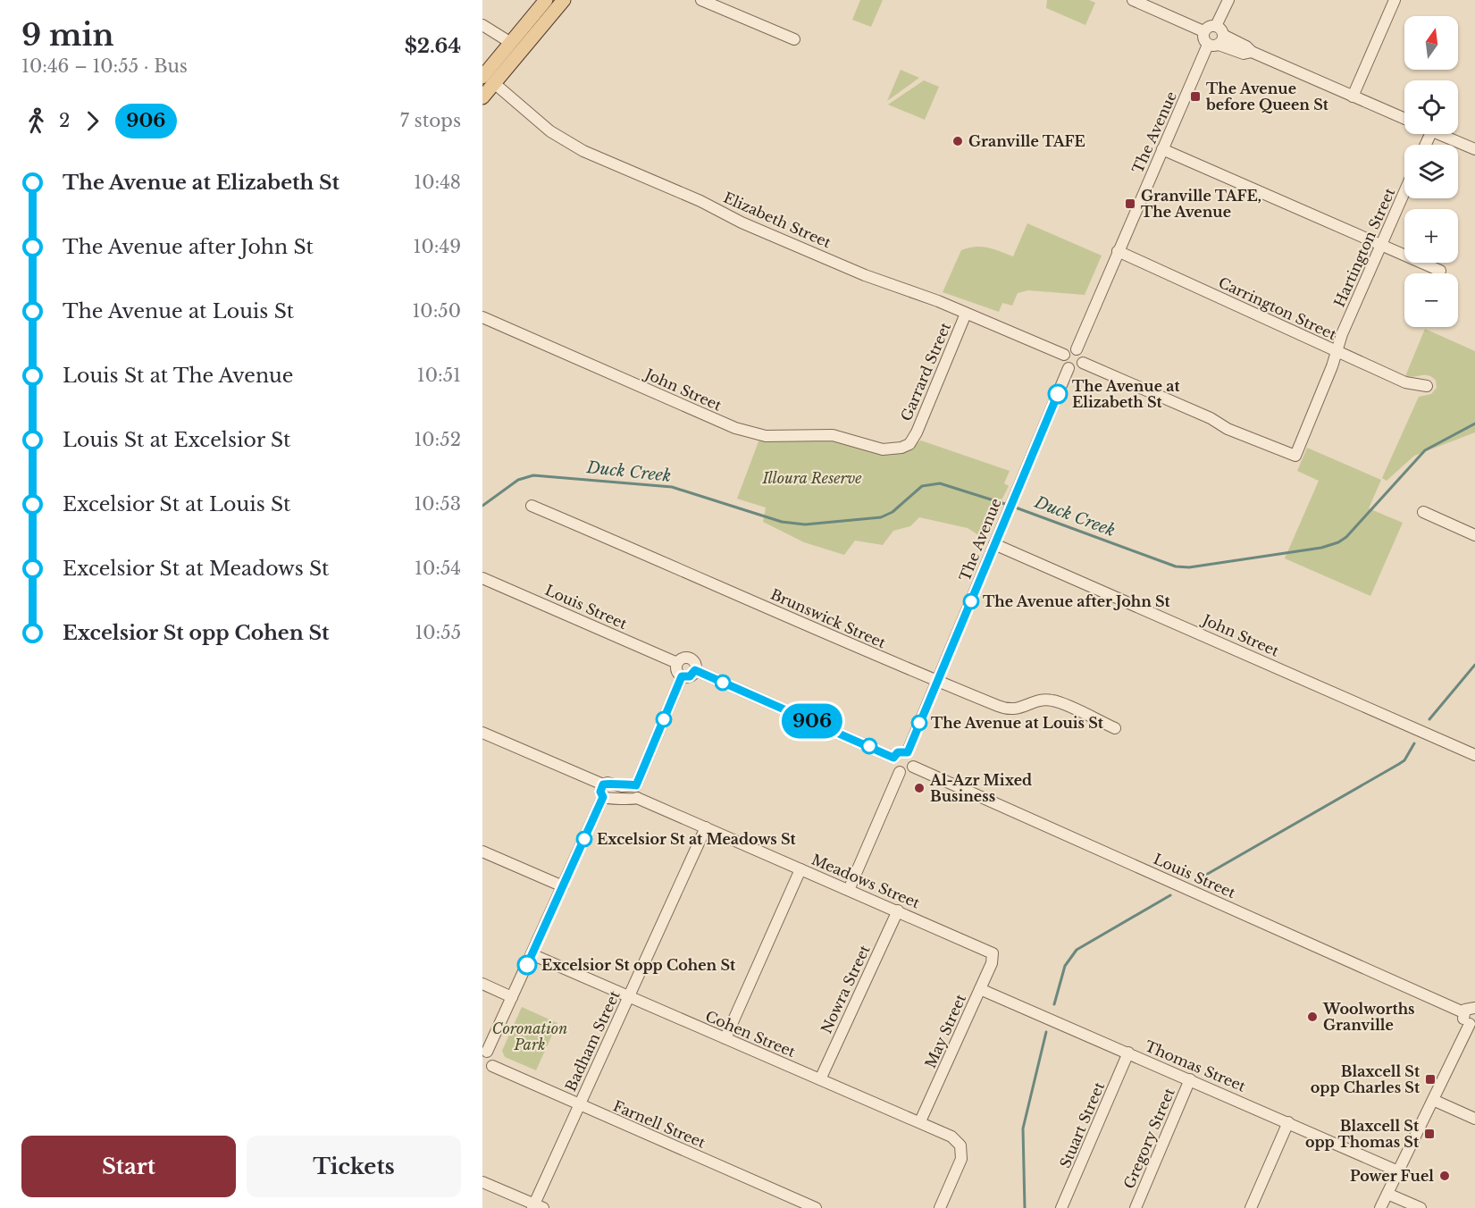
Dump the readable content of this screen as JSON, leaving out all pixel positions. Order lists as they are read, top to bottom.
{
  "streets": {
    "street": [
      "The Avenue",
      "Elizabeth Street",
      "Hartington Street",
      "Carrington Street",
      "Garrard Street",
      "John Street",
      "Louis Street",
      "Brunswick Street",
      "Meadows Street",
      "Nowra Street",
      "May Street",
      "Cohen Street",
      "Badham Street",
      "Thomas Street",
      "Farnell Street",
      "Stuart Street",
      "Gregory Street"
    ]
  },
  "crossings": [
    ["The Avenue", "Elizabeth Street"],
    ["The Avenue", "Hartington Street"],
    ["The Avenue", "Carrington Street"],
    ["The Avenue", "John Street"],
    ["The Avenue", "Louis Street"],
    ["The Avenue", "Brunswick Street"],
    ["Elizabeth Street", "Hartington Street"],
    ["Elizabeth Street", "Garrard Street"],
    ["Hartington Street", "Carrington Street"],
    ["Garrard Street", "John Street"],
    ["Meadows Street", "Nowra Street"],
    ["Meadows Street", "May Street"],
    ["Meadows Street", "Badham Street"],
    ["Nowra Street", "Cohen Street"],
    ["May Street", "Cohen Street"],
    ["May Street", "Thomas Street"],
    ["Cohen Street", "Badham Street"],
    ["Badham Street", "Farnell Street"],
    ["Thomas Street", "Stuart Street"],
    ["Thomas Street", "Gregory Street"]
  ],
  "water": ["Duck Creek"],
  "parks": ["Illoura Reserve", "Coronation Park"],
  "places": {
    "transit": [
      "The Avenue before Queen St",
      "Granville TAFE, The Avenue",
      "Blaxcell St opp Charles St",
      "Blaxcell St opp Thomas St"
    ],
    "other": [
      "Granville TAFE",
      "The Avenue at Elizabeth St",
      "The Avenue after John St",
      "The Avenue at Louis St",
      "Al-Azr Mixed Business",
      "Excelsior St at Meadows St",
      "Excelsior St opp Cohen St",
      "Woolworths Granville",
      "Power Fuel"
    ]
  },
  "lines": ["bus line 906"],
  "north": "top",
  "page": {
    "heading": ["9 min", "10:46 – 10:55 · Bus", "$2.64"],
    "on_map": "906",
    "map_buttons": ["+", "−"],
    "legs": ["2", "906", "7 stops"],
    "list": [
      {
        "name": "The Avenue at Elizabeth St",
        "value": "10:48"
      },
      {
        "name": "The Avenue after John St",
        "value": "10:49"
      },
      {
        "name": "The Avenue at Louis St",
        "value": "10:50"
      },
      {
        "name": "Louis St at The Avenue",
        "value": "10:51"
      },
      {
        "name": "Louis St at Excelsior St",
        "value": "10:52"
      },
      {
        "name": "Excelsior St at Louis St",
        "value": "10:53"
      },
      {
        "name": "Excelsior St at Meadows St",
        "value": "10:54"
      },
      {
        "name": "Excelsior St opp Cohen St",
        "value": "10:55"
      }
    ],
    "buttons": ["Start", "Tickets"]
  }
}
